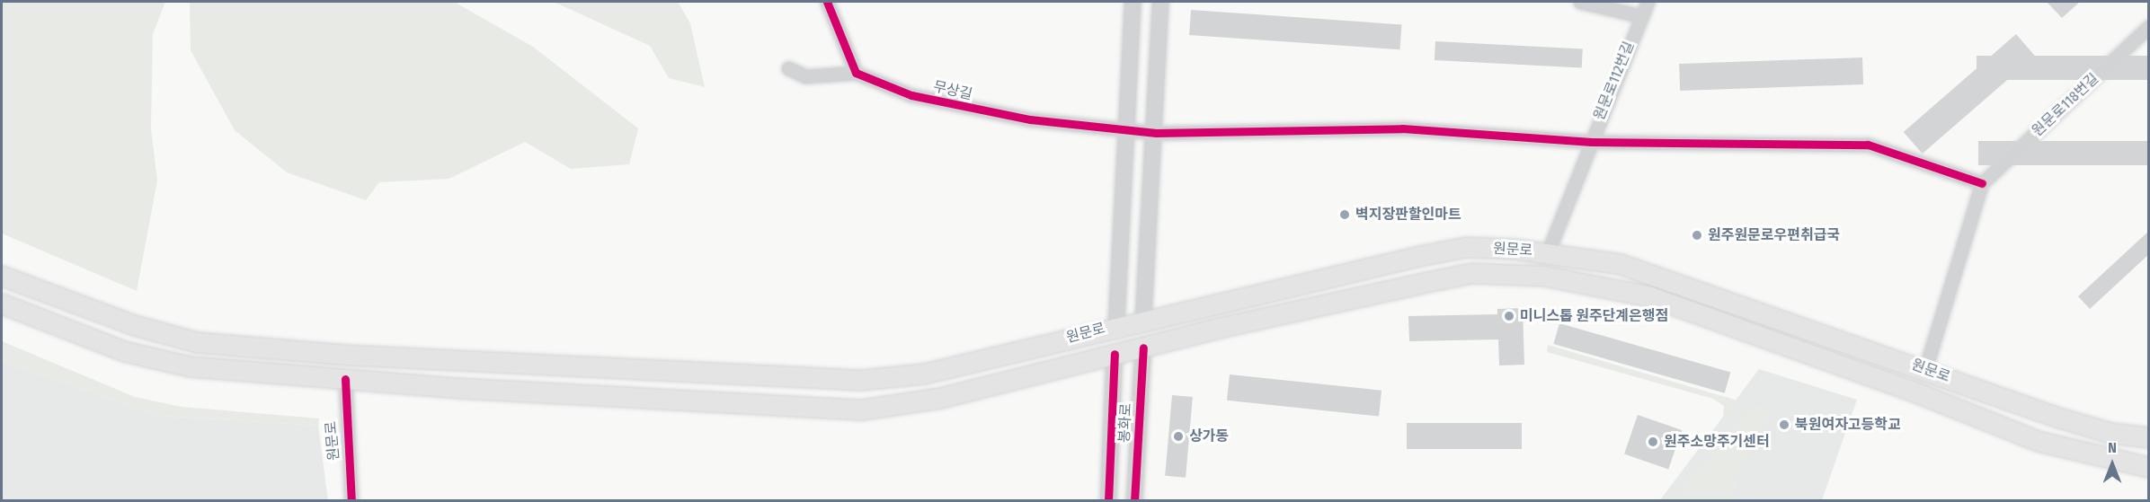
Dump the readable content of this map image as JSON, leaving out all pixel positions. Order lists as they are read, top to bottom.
{
  "streets": {
    "main road": ["원문로", "봉화로"],
    "street": ["원문로112번길", "무상길", "원문로118번길"]
  },
  "crossings": [
    ["원문로112번길", "무상길"],
    ["원문로112번길", "원문로"],
    ["무상길", "원문로118번길"],
    ["무상길", "봉화로"],
    ["원문로", "봉화로"]
  ],
  "places": [
    "벽지장판할인마트",
    "원주원문로우편취급국",
    "미니스톱 원주단계은행점",
    "북원여자고등학교",
    "상가동",
    "원주소망주기센터"
  ],
  "north": "top"
}
